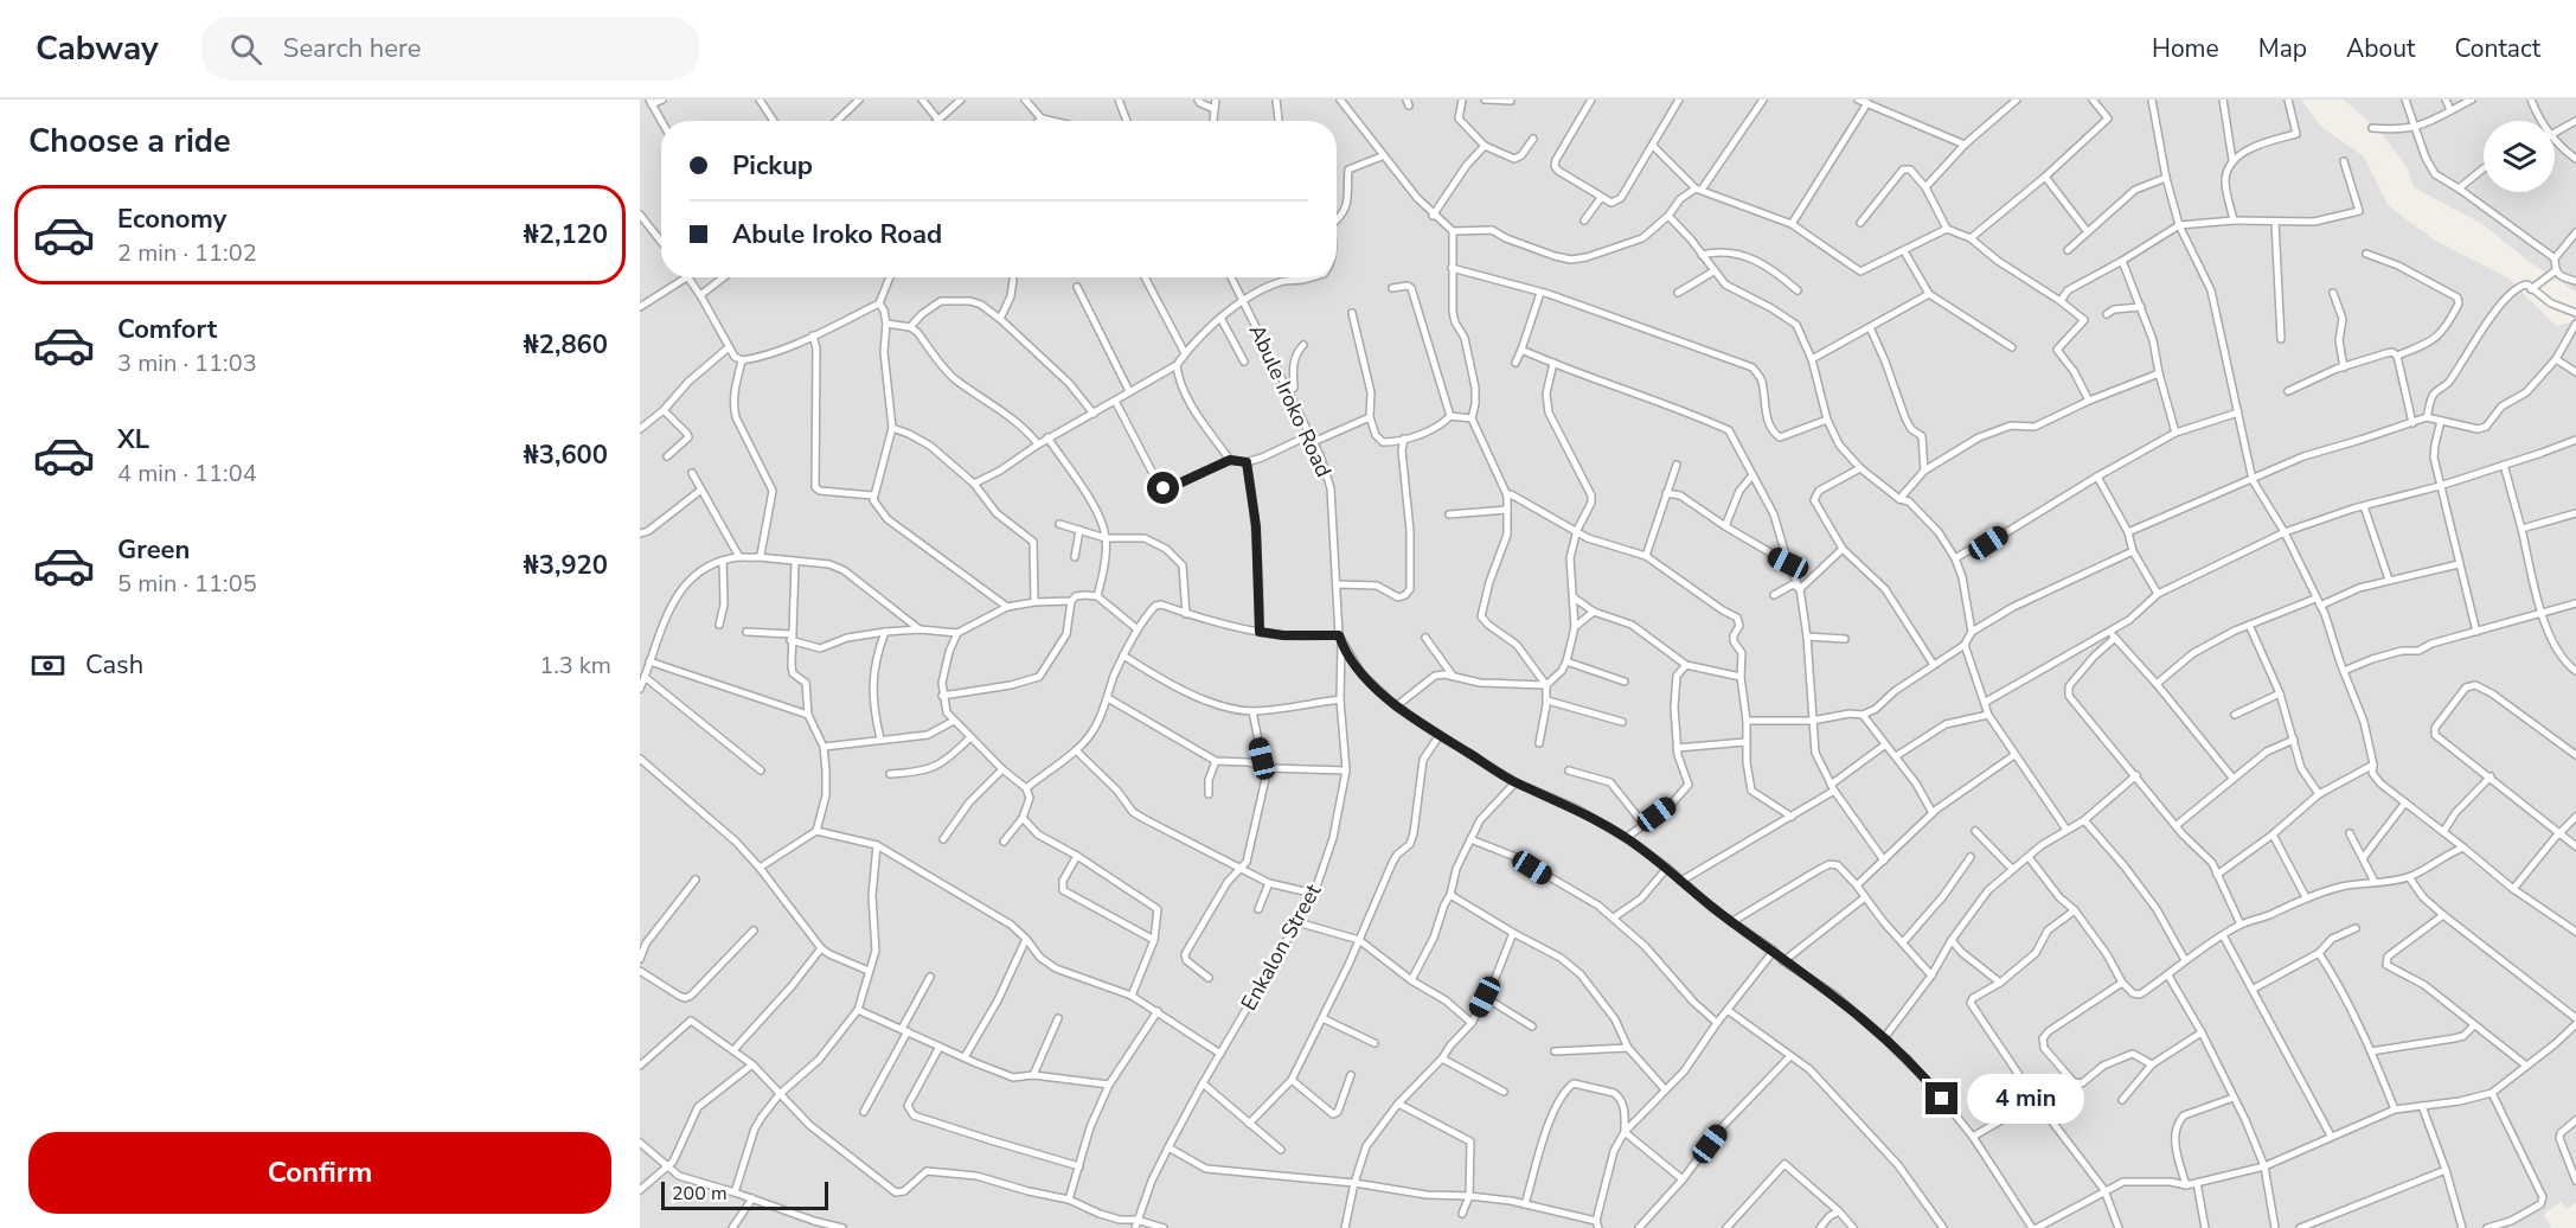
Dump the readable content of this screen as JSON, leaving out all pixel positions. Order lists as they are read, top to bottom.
{
  "streets": {
    "street": ["Abule Iroko Road", "Enkalon Street"]
  },
  "crossings": [
    ["Abule Iroko Road", "Enkalon Street"]
  ],
  "scale_bar": "200 m",
  "page": {
    "header": "Cabway",
    "search": "Search here",
    "nav": [
      "Home",
      "Map",
      "About",
      "Contact"
    ],
    "heading": "Choose a ride",
    "banner": ["Pickup", "Abule Iroko Road"],
    "list": [
      {
        "name": "Economy",
        "note": "2 min · 11:02",
        "value": "₦2,120"
      },
      {
        "name": "Comfort",
        "note": "3 min · 11:03",
        "value": "₦2,860"
      },
      {
        "name": "XL",
        "note": "4 min · 11:04",
        "value": "₦3,600"
      },
      {
        "name": "Green",
        "note": "5 min · 11:05",
        "value": "₦3,920"
      }
    ],
    "pay": ["Cash", "1.3 km"],
    "bubble": "4 min",
    "buttons": "Confirm",
    "scale": "200 m"
  }
}
